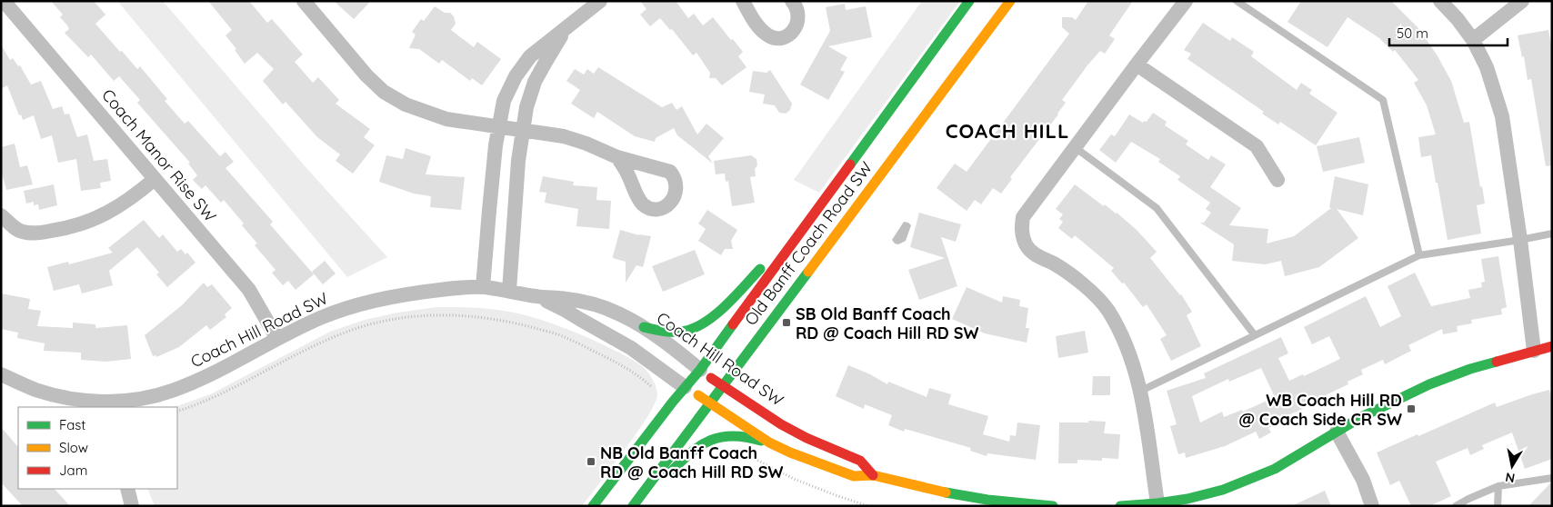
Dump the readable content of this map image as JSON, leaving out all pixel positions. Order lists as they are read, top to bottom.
{
  "streets": {
    "main road": ["Old Banff Coach Road SW", "Coach Hill Road SW"],
    "street": ["Coach Manor Rise SW"]
  },
  "crossings": [
    ["Coach Manor Rise SW", "Coach Hill Road SW"],
    ["Old Banff Coach Road SW", "Coach Hill Road SW"]
  ],
  "districts": ["COACH HILL"],
  "places": {
    "transit": ["SB Old Banff Coach RD @ Coach Hill RD SW", "WB Coach Hill RD @ Coach Side CR SW", "NB Old Banff Coach RD @ Coach Hill RD SW"]
  },
  "legend": ["Fast", "Slow", "Jam"],
  "scale_bar": "50 m",
  "north": "bottom"
}
